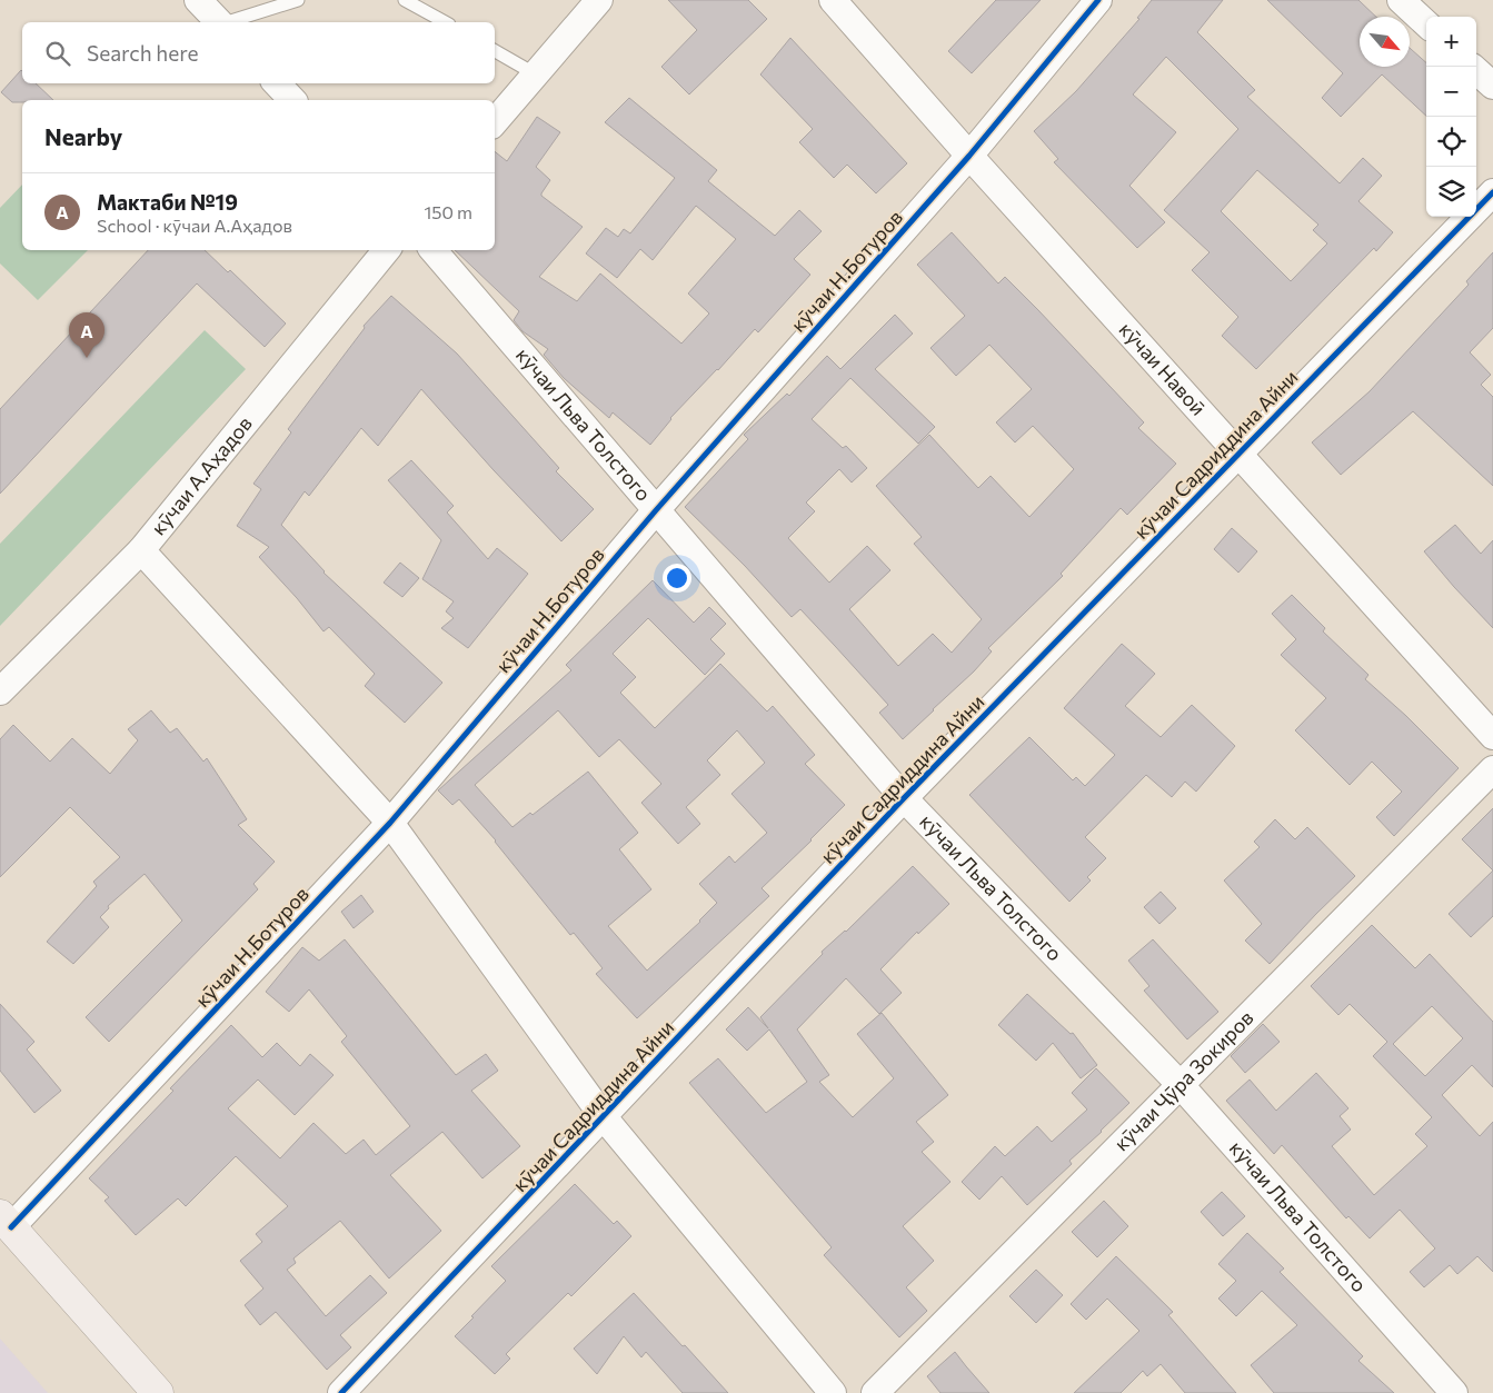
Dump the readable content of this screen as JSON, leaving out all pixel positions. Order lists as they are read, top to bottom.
{
  "streets": {
    "street": [
      "кӯчаи Н.Ботуров",
      "кӯчаи Навоӣ",
      "кӯчаи Льва Толстого",
      "кӯчаи Садриддина Айни",
      "кӯчаи А.Аҳадов",
      "кӯчаи Ҷӯра Зокиров"
    ]
  },
  "crossings": [
    ["кӯчаи Н.Ботуров", "кӯчаи Навоӣ"],
    ["кӯчаи Н.Ботуров", "кӯчаи Льва Толстого"],
    ["кӯчаи Навоӣ", "кӯчаи Садриддина Айни"],
    ["кӯчаи Льва Толстого", "кӯчаи Садриддина Айни"],
    ["кӯчаи Льва Толстого", "кӯчаи Ҷӯра Зокиров"]
  ],
  "north": "bottom right",
  "page": {
    "map_buttons": ["+", "−"],
    "search": "Search here",
    "heading": "Nearby",
    "list": [
      {
        "mark": "A",
        "name": "Мактаби №19",
        "note": "School · кӯчаи А.Аҳадов",
        "value": "150 m"
      }
    ],
    "pins": "A"
  }
}
